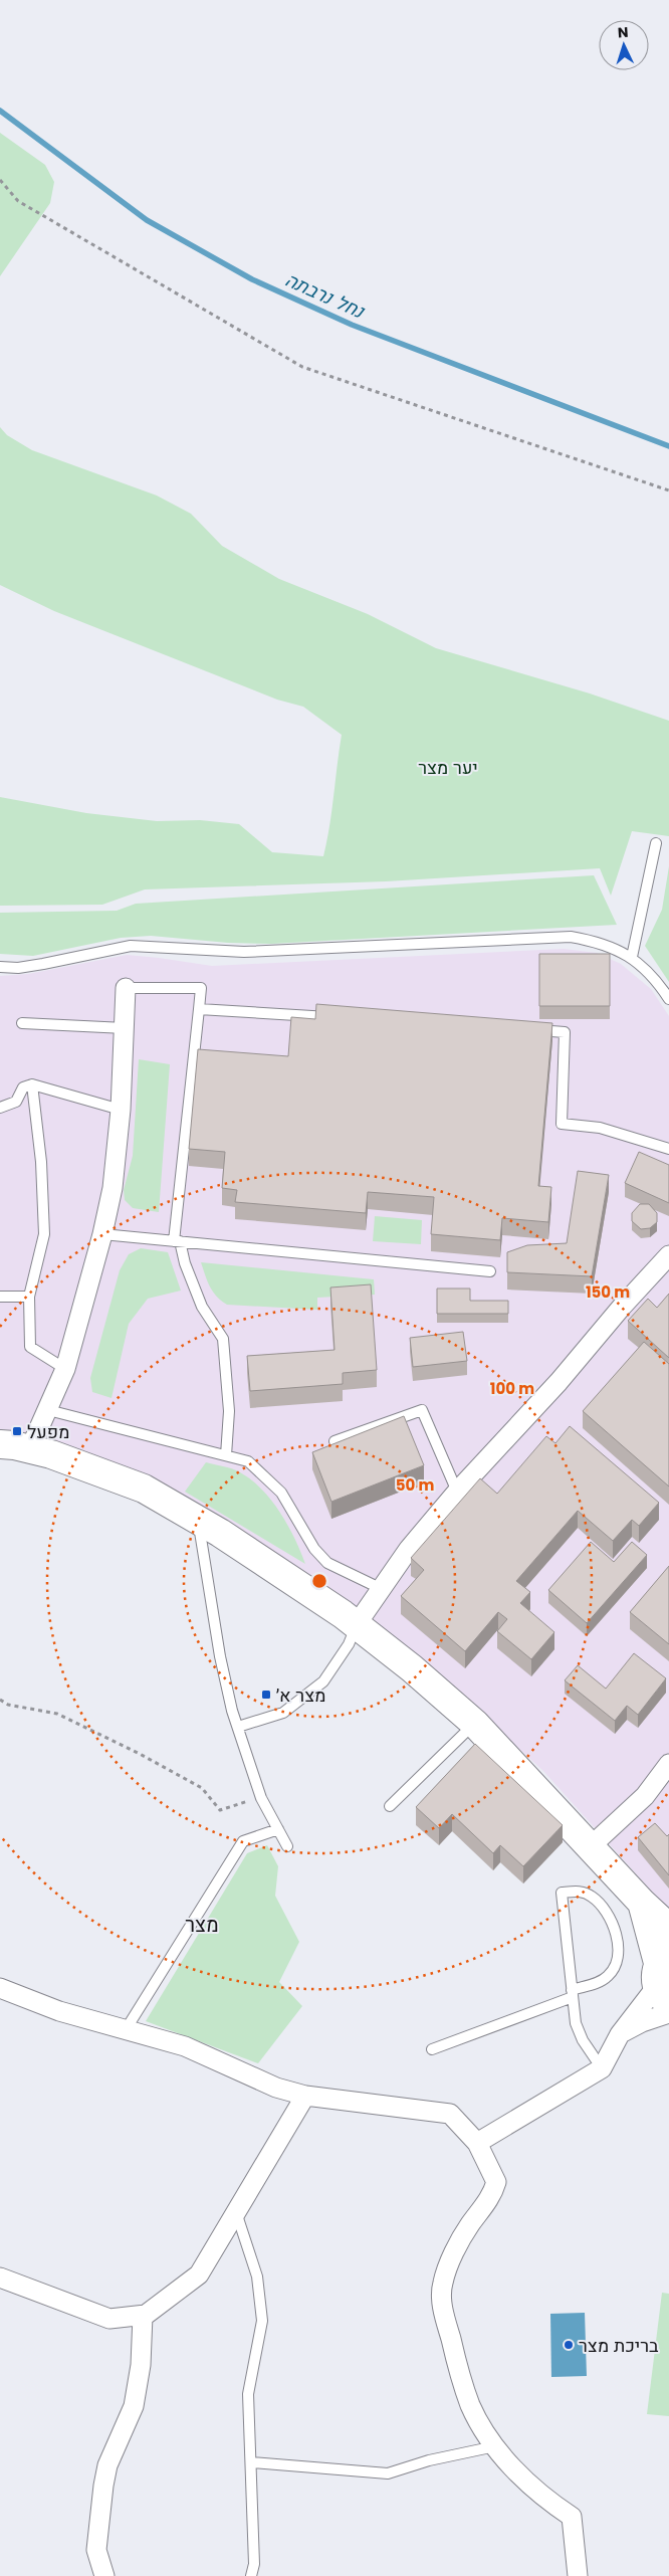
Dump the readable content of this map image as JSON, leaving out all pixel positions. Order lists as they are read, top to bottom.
{
  "districts": ["מצר"],
  "water": ["נחל נרבתה"],
  "parks": ["יער מצר"],
  "places": {
    "transit": ["מפעל", "מצר א׳"],
    "other": ["בריכת מצר"]
  },
  "north": "top",
  "rings": ["150 m", "100 m", "50 m"]
}
